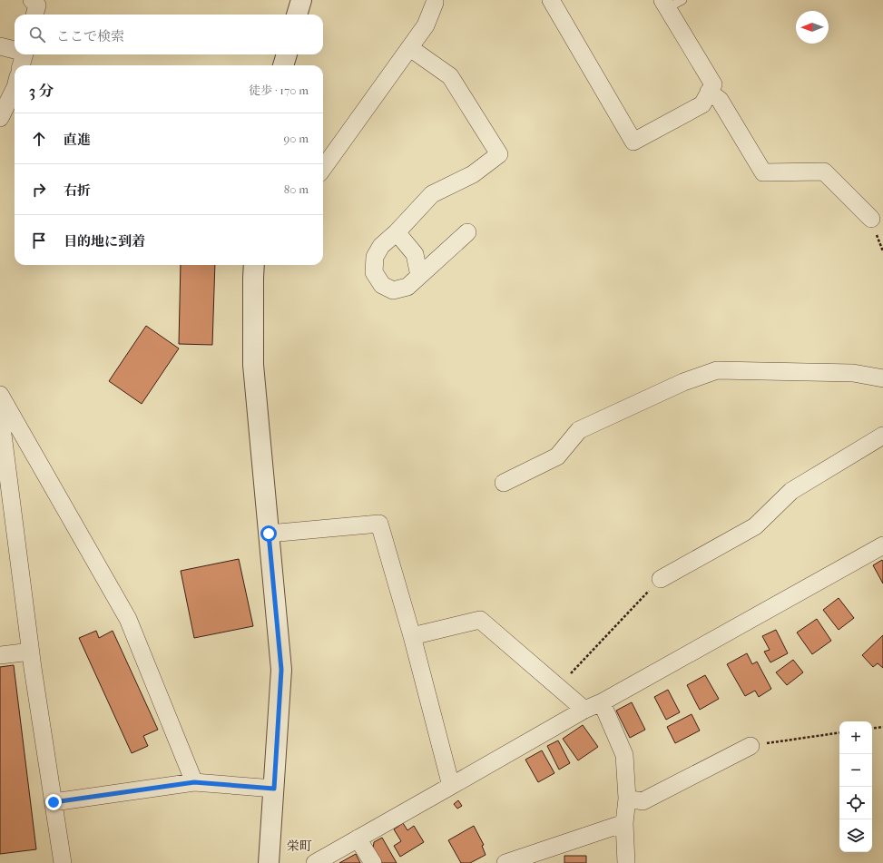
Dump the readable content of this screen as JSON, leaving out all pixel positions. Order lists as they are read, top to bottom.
{
  "districts": ["栄町"],
  "north": "left",
  "page": {
    "search": "ここで検索",
    "heading": ["3 分", "徒歩 · 170 m"],
    "list": [
      ["直進", "90 m"],
      ["右折", "80 m"],
      "目的地に到着"
    ],
    "map_buttons": ["+", "−"]
  }
}
